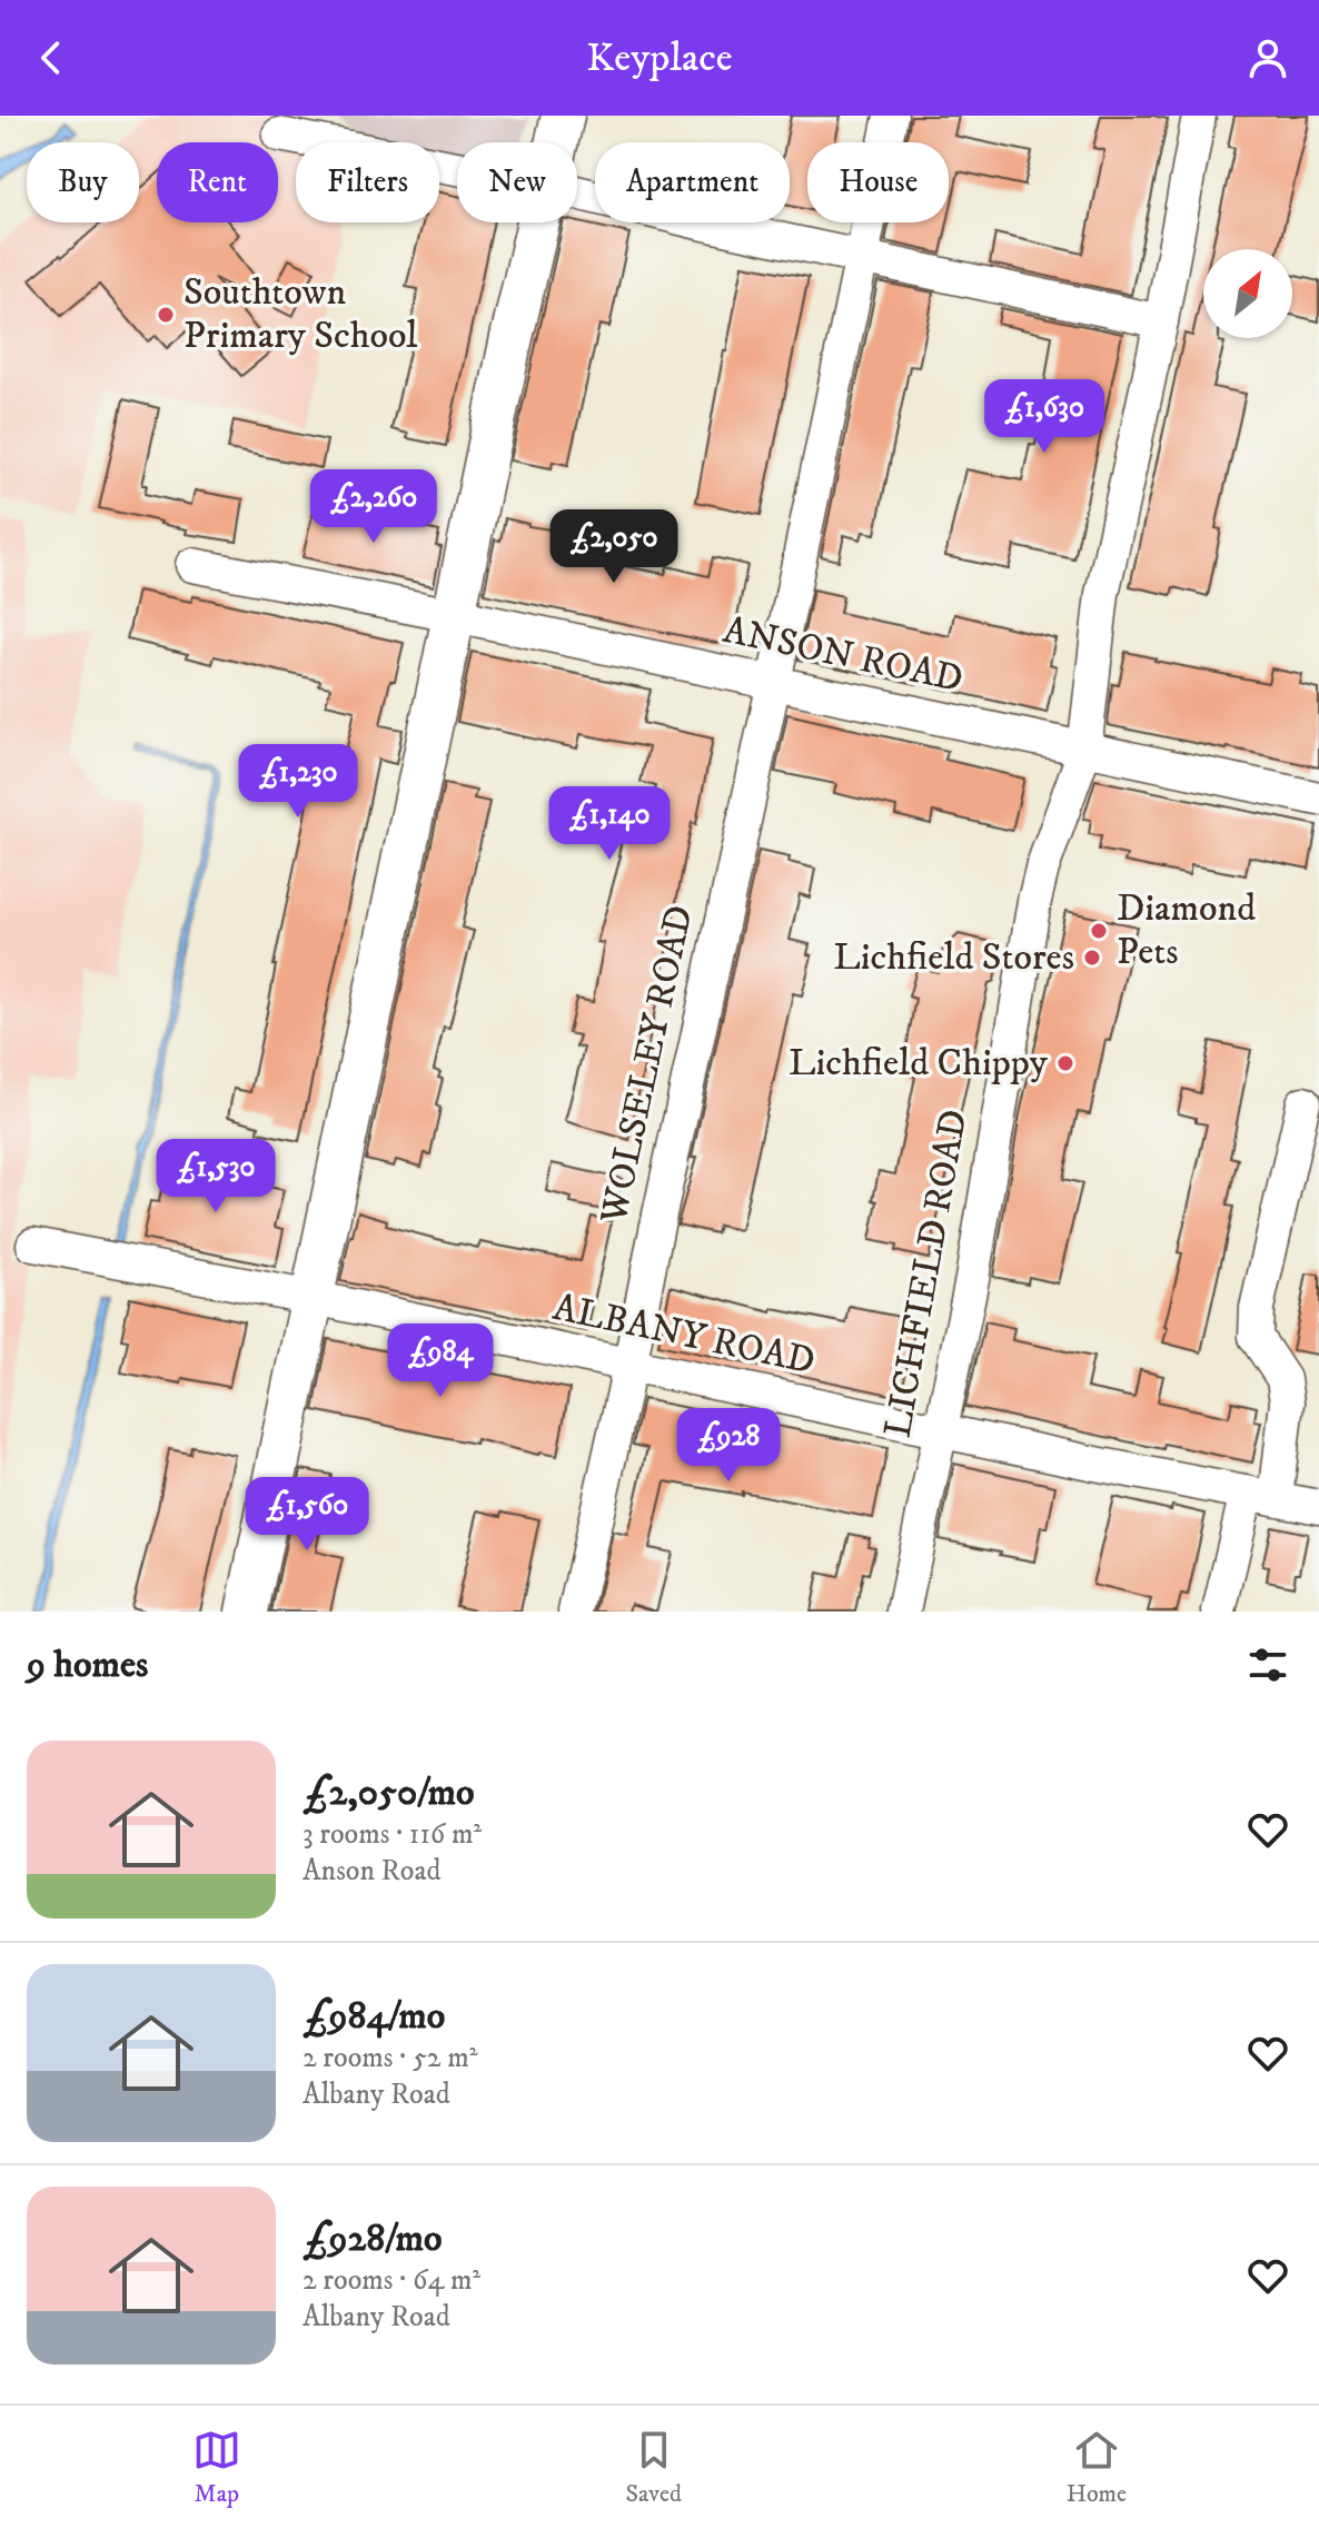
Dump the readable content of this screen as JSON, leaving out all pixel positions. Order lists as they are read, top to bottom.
{
  "streets": {
    "street": [
      "ANSON ROAD",
      "WOLSELEY ROAD",
      "LICHFIELD ROAD",
      "ALBANY ROAD"
    ]
  },
  "crossings": [
    ["ANSON ROAD", "WOLSELEY ROAD"],
    ["ANSON ROAD", "LICHFIELD ROAD"],
    ["WOLSELEY ROAD", "ALBANY ROAD"],
    ["LICHFIELD ROAD", "ALBANY ROAD"]
  ],
  "places": [
    "Southtown Primary School",
    "Diamond Pets",
    "Lichfield Stores",
    "Lichfield Chippy"
  ],
  "north": "top right",
  "page": {
    "header": "Keyplace",
    "chip": [
      "Buy",
      "Rent",
      "Filters",
      "New",
      "Apartment",
      "House"
    ],
    "price": [
      "£1,630",
      "£2,260",
      "£2,050",
      "£1,230",
      "£1,140",
      "£1,530",
      "£984",
      "£928",
      "£1,560"
    ],
    "heading": "9 homes",
    "list": [
      {
        "name": "£2,050/mo",
        "note": "3 rooms · 116 m² · Anson Road"
      },
      {
        "name": "£984/mo",
        "note": "2 rooms · 52 m² · Albany Road"
      },
      {
        "name": "£928/mo",
        "note": "2 rooms · 64 m² · Albany Road"
      }
    ],
    "tabs": ["Map", "Saved", "Home"]
  }
}
